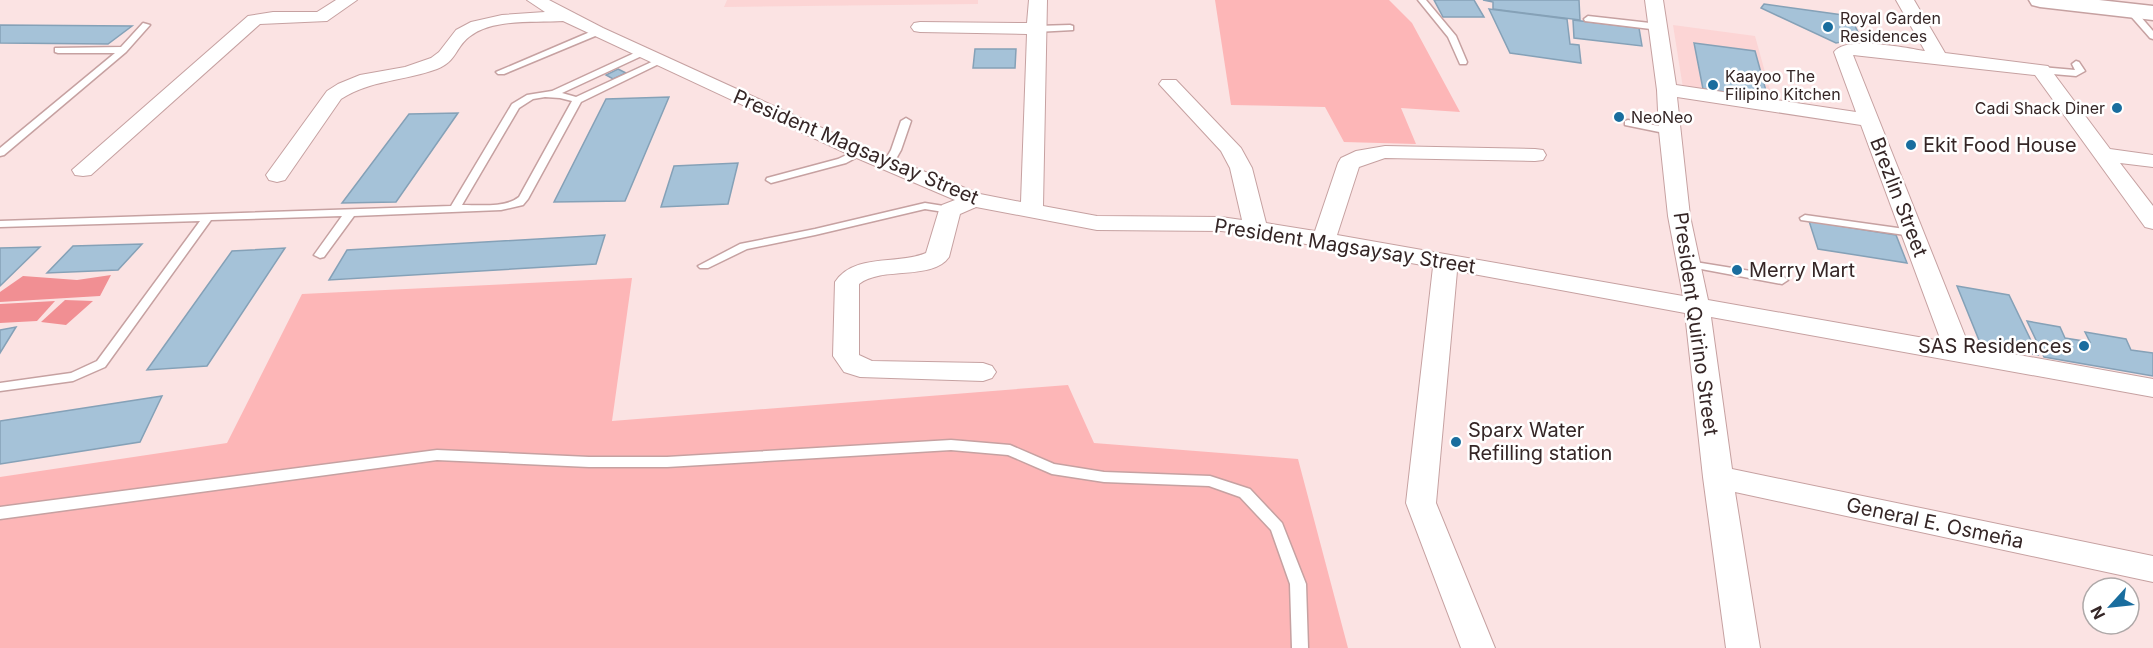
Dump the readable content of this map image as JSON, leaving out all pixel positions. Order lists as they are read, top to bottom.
{
  "streets": {
    "street": [
      "President Magsaysay Street",
      "Brezlin Street",
      "President Quirino Street",
      "General E. Osmeña"
    ]
  },
  "crossings": [
    ["President Magsaysay Street", "Brezlin Street"],
    ["President Magsaysay Street", "President Quirino Street"],
    ["President Quirino Street", "General E. Osmeña"]
  ],
  "places": [
    "Royal Garden Residences",
    "Kaayoo The Filipino Kitchen",
    "Cadi Shack Diner",
    "NeoNeo",
    "Ekit Food House",
    "Merry Mart",
    "SAS Residences",
    "Sparx Water Refilling station"
  ],
  "north": "bottom left"
}
